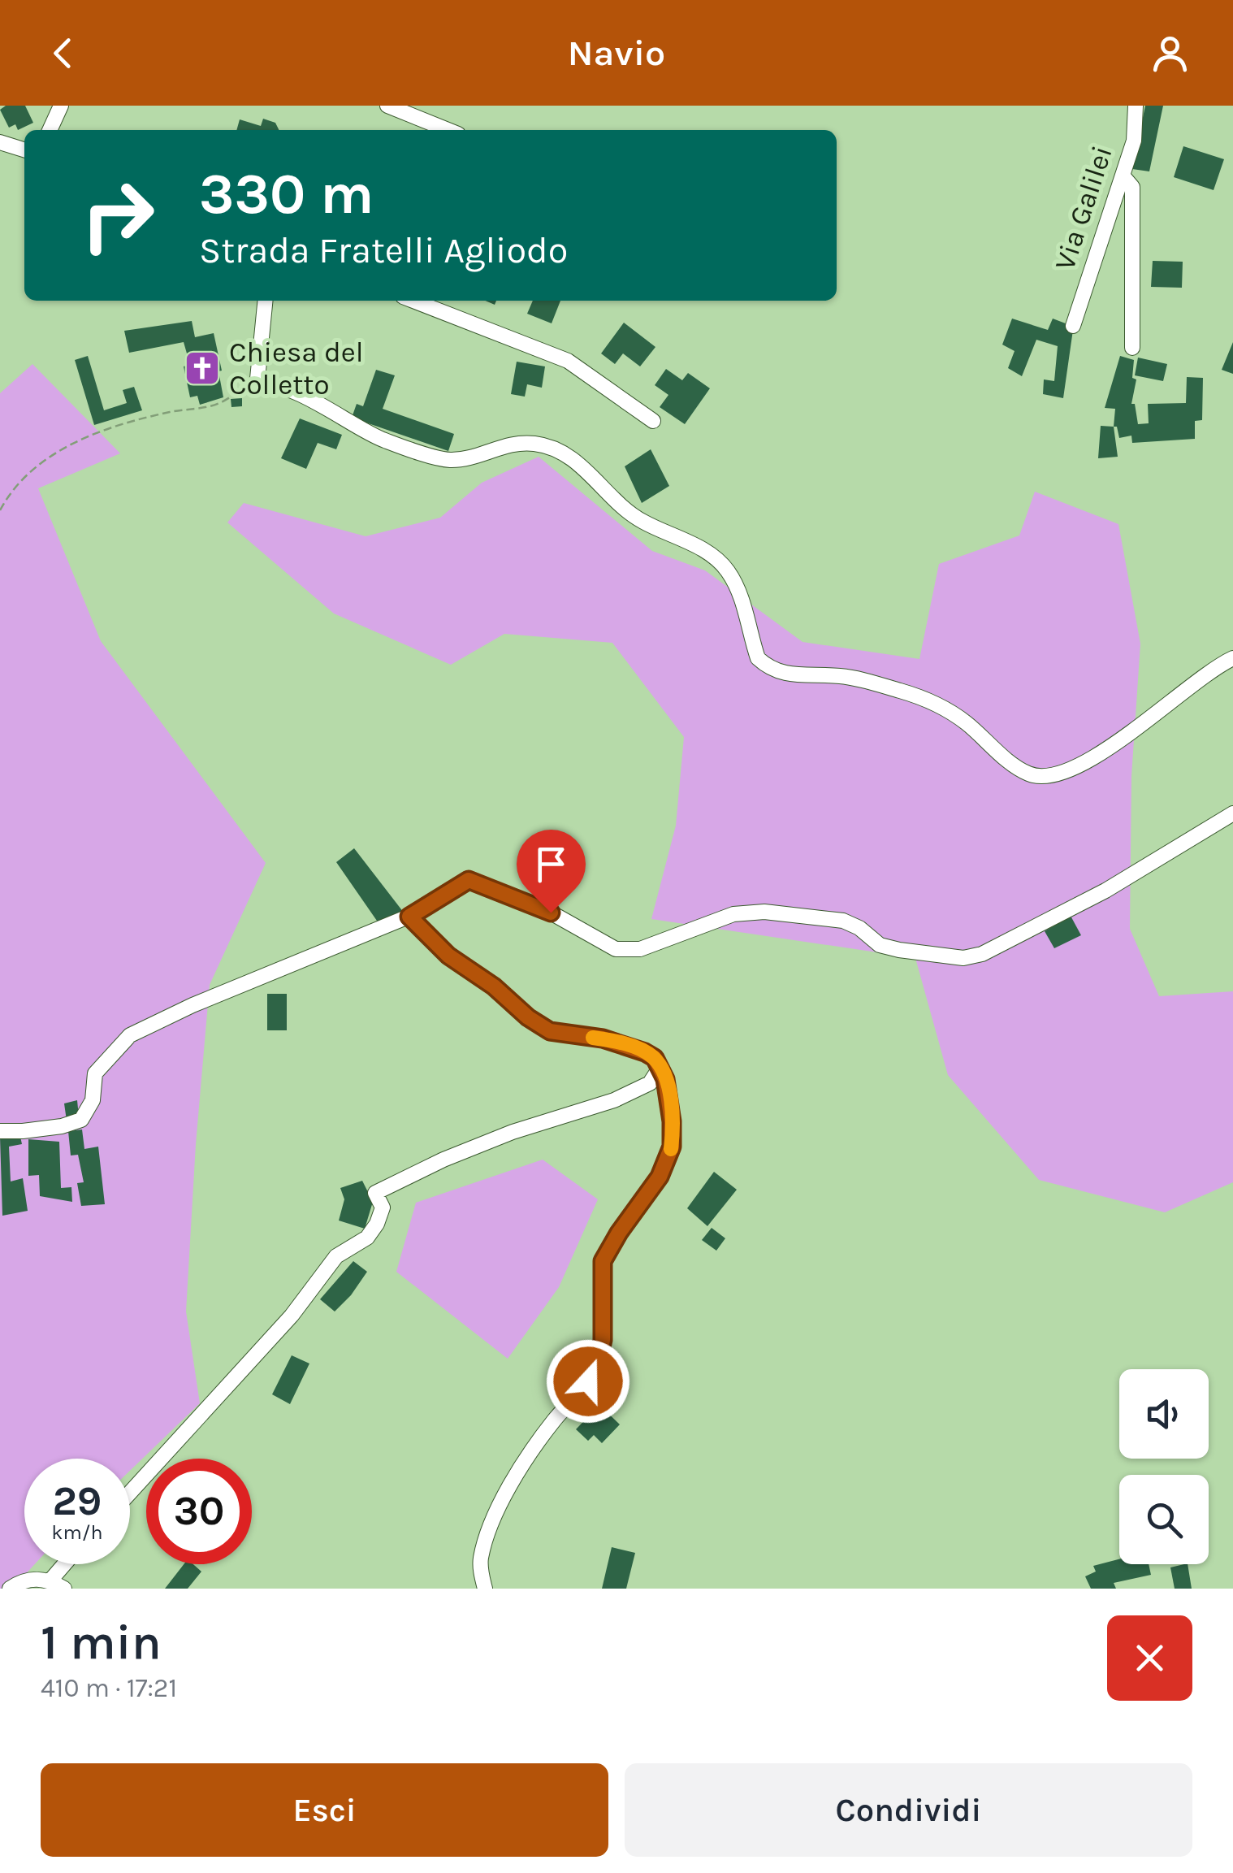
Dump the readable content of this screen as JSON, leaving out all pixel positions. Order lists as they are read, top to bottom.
{
  "streets": {
    "street": ["Via Galilei"]
  },
  "places": {
    "church": ["Chiesa del Colletto"]
  },
  "page": {
    "header": "Navio",
    "turn": ["330 m", "Strada Fratelli Agliodo"],
    "speed": "29 km/h",
    "limit": "30",
    "heading": ["1 min", "410 m · 17:21"],
    "buttons": ["Esci", "Condividi"]
  }
}
